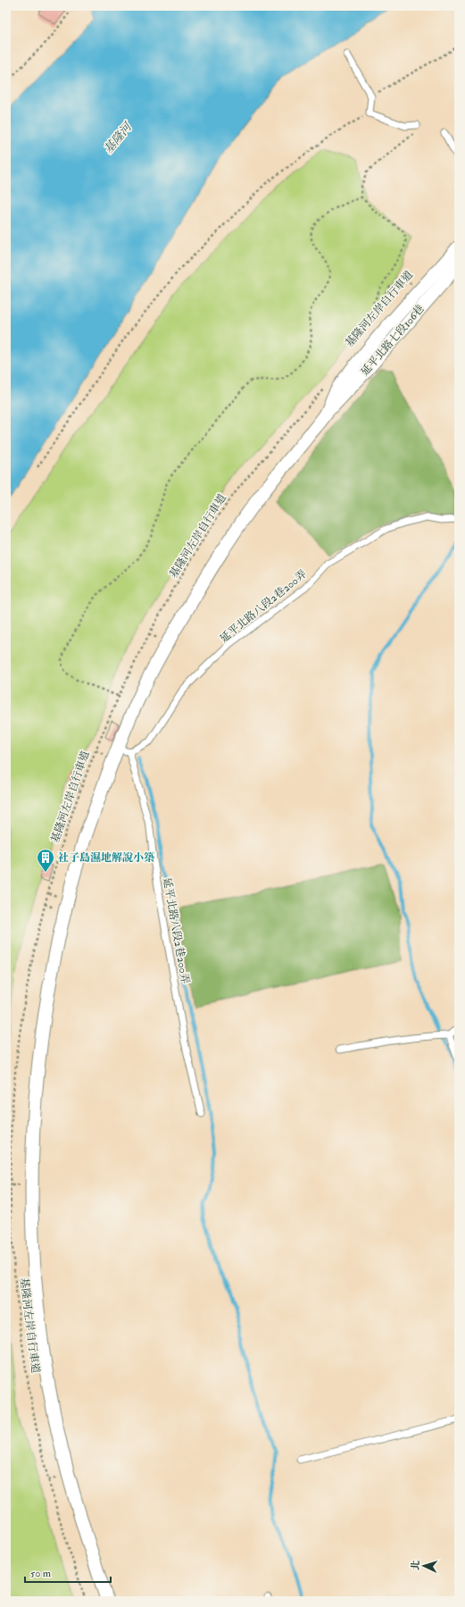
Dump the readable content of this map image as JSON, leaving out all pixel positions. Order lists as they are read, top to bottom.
{
  "streets": {
    "street": ["延平北路七段106巷"],
    "lane": ["延平北路八段2巷200弄"],
    "path": ["基隆河左岸自行車道"]
  },
  "water": ["基隆河"],
  "places": {
    "building": ["社子島濕地解說小築"]
  },
  "scale_bar": "50 m",
  "north": "left"
}
